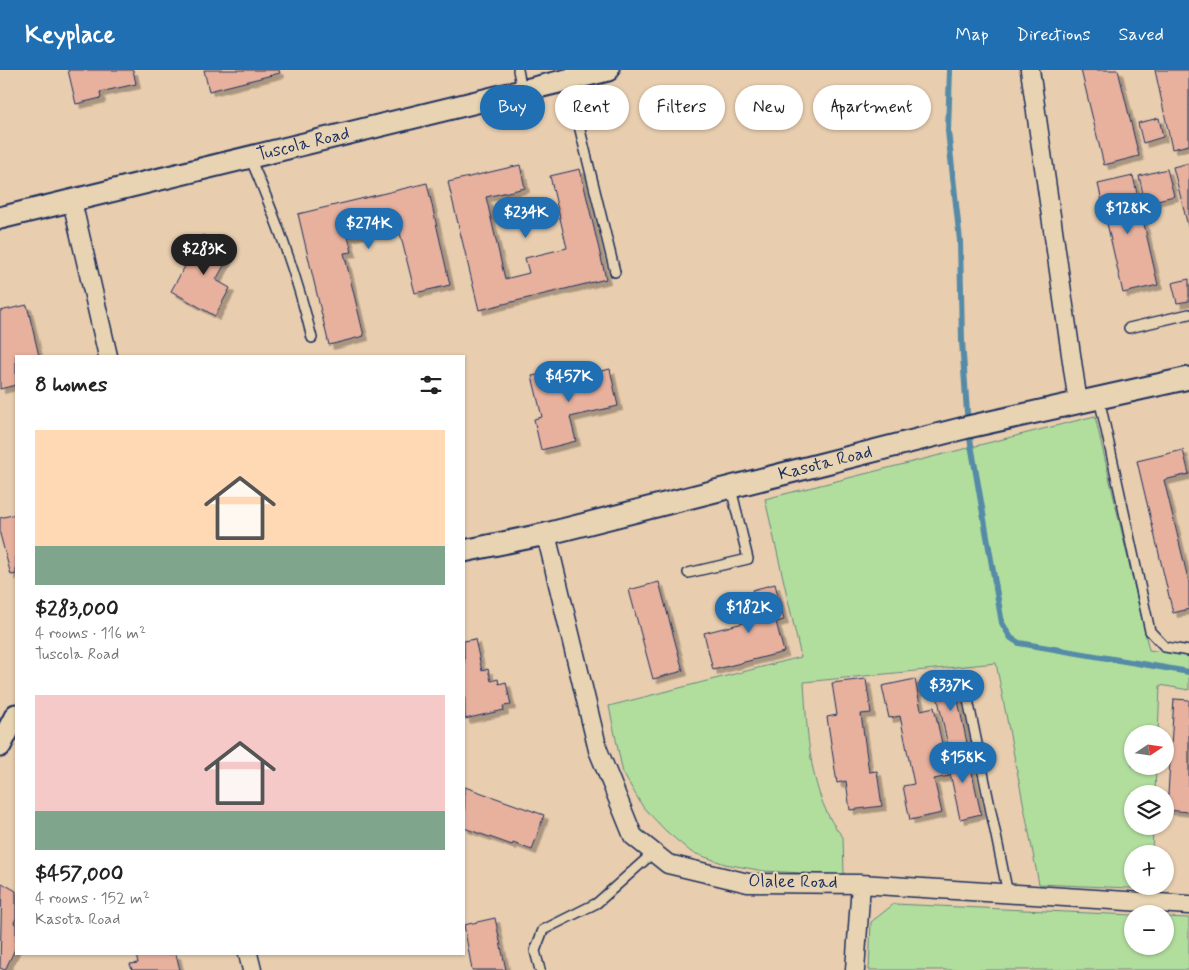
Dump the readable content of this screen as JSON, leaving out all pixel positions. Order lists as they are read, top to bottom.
{
  "streets": {
    "street": ["Tuscola Road", "Kasota Road", "Olalee Road"]
  },
  "crossings": [
    ["Kasota Road", "Olalee Road"]
  ],
  "north": "right",
  "page": {
    "header": "Keyplace",
    "nav": ["Map", "Directions", "Saved"],
    "chip": [
      "Buy",
      "Rent",
      "Filters",
      "New",
      "Apartment"
    ],
    "price": [
      "$128K",
      "$234K",
      "$274K",
      "$283K",
      "$457K",
      "$182K",
      "$337K",
      "$158K"
    ],
    "heading": "8 homes",
    "list": [
      {
        "name": "$283,000",
        "note": "4 rooms · 116 m² · Tuscola Road"
      },
      {
        "name": "$457,000",
        "note": "4 rooms · 152 m² · Kasota Road"
      }
    ],
    "map_buttons": ["+", "−"]
  }
}
